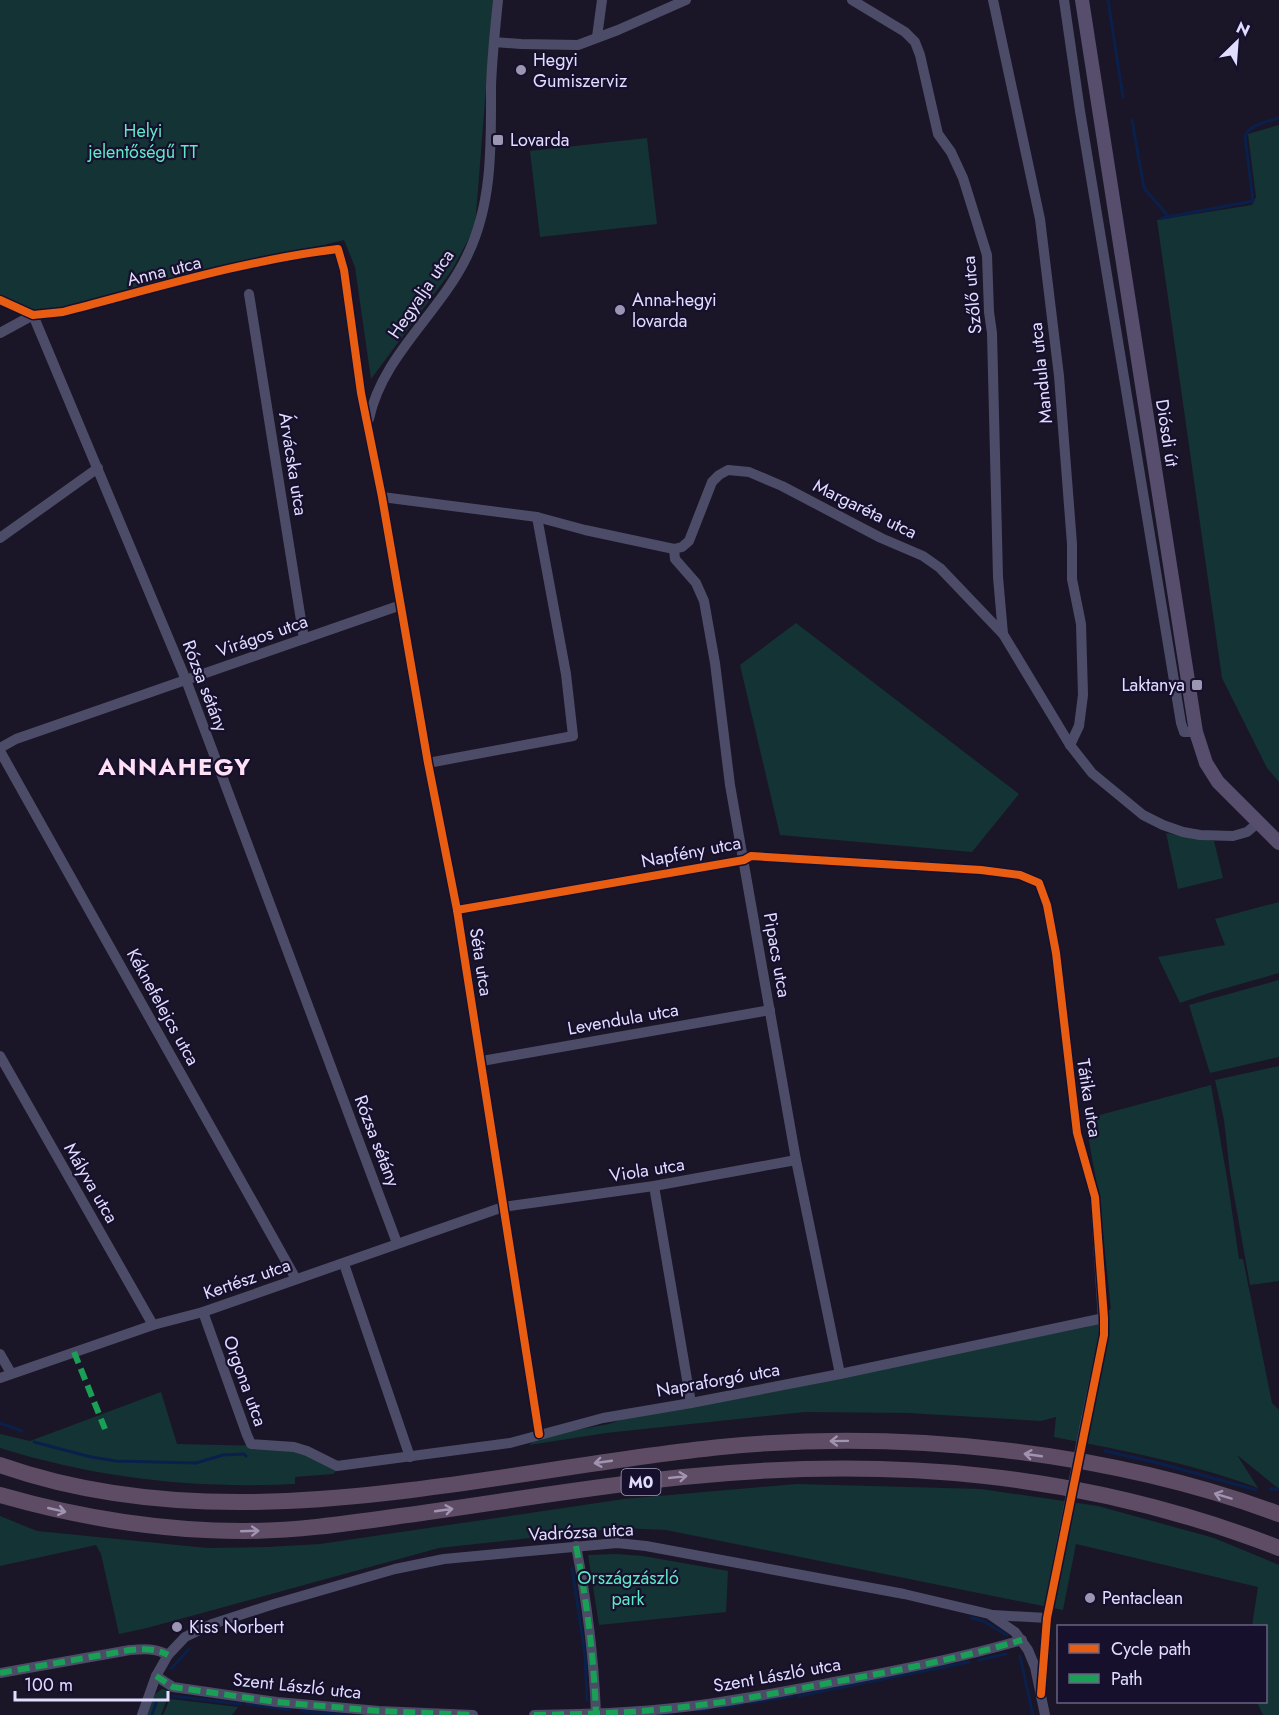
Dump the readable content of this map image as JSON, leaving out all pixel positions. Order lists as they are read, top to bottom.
{
  "streets": {
    "highway": ["M0"],
    "main road": ["Diósdi út"],
    "street": [
      "Anna utca",
      "Hegyalja utca",
      "Szőlő utca",
      "Mandula utca",
      "Árvácska utca",
      "Margaréta utca",
      "Virágos utca",
      "Rózsa sétány",
      "Napfény utca",
      "Pipacs utca",
      "Séta utca",
      "Kéknefelejcs utca",
      "Levendula utca",
      "Tátika utca",
      "Viola utca",
      "Mályva utca",
      "Kertész utca",
      "Napraforgó utca",
      "Orgona utca",
      "Vadrózsa utca",
      "Szent László utca"
    ]
  },
  "crossings": [
    ["Anna utca", "Rózsa sétány"],
    ["Anna utca", "Séta utca"],
    ["Hegyalja utca", "Séta utca"],
    ["Szőlő utca", "Margaréta utca"],
    ["Mandula utca", "Margaréta utca"],
    ["Diósdi út", "Margaréta utca"],
    ["Árvácska utca", "Virágos utca"],
    ["Margaréta utca", "Pipacs utca"],
    ["Virágos utca", "Rózsa sétány"],
    ["Virágos utca", "Séta utca"],
    ["Virágos utca", "Kéknefelejcs utca"],
    ["Rózsa sétány", "Kertész utca"],
    ["Napfény utca", "Pipacs utca"],
    ["Napfény utca", "Séta utca"],
    ["Napfény utca", "Tátika utca"],
    ["Pipacs utca", "Levendula utca"],
    ["Pipacs utca", "Viola utca"],
    ["Pipacs utca", "Napraforgó utca"],
    ["Séta utca", "Levendula utca"],
    ["Séta utca", "Viola utca"],
    ["Séta utca", "Kertész utca"],
    ["Séta utca", "Napraforgó utca"],
    ["Kéknefelejcs utca", "Kertész utca"],
    ["Tátika utca", "Napraforgó utca"],
    ["Tátika utca", "Vadrózsa utca"],
    ["Viola utca", "Kertész utca"],
    ["Mályva utca", "Kertész utca"],
    ["Kertész utca", "Orgona utca"],
    ["Napraforgó utca", "Orgona utca"],
    ["Vadrózsa utca", "Szent László utca"]
  ],
  "districts": ["ANNAHEGY"],
  "parks": ["Helyi jelentőségű TT", "Országzászló park"],
  "places": {
    "other": [
      "Hegyi Gumiszerviz",
      "Anna-hegyi lovarda",
      "Pentaclean",
      "Kiss Norbert"
    ],
    "transit": ["Lovarda", "Laktanya"]
  },
  "legend": ["Cycle path", "Path"],
  "scale_bar": "100 m",
  "north": "top right"
}
